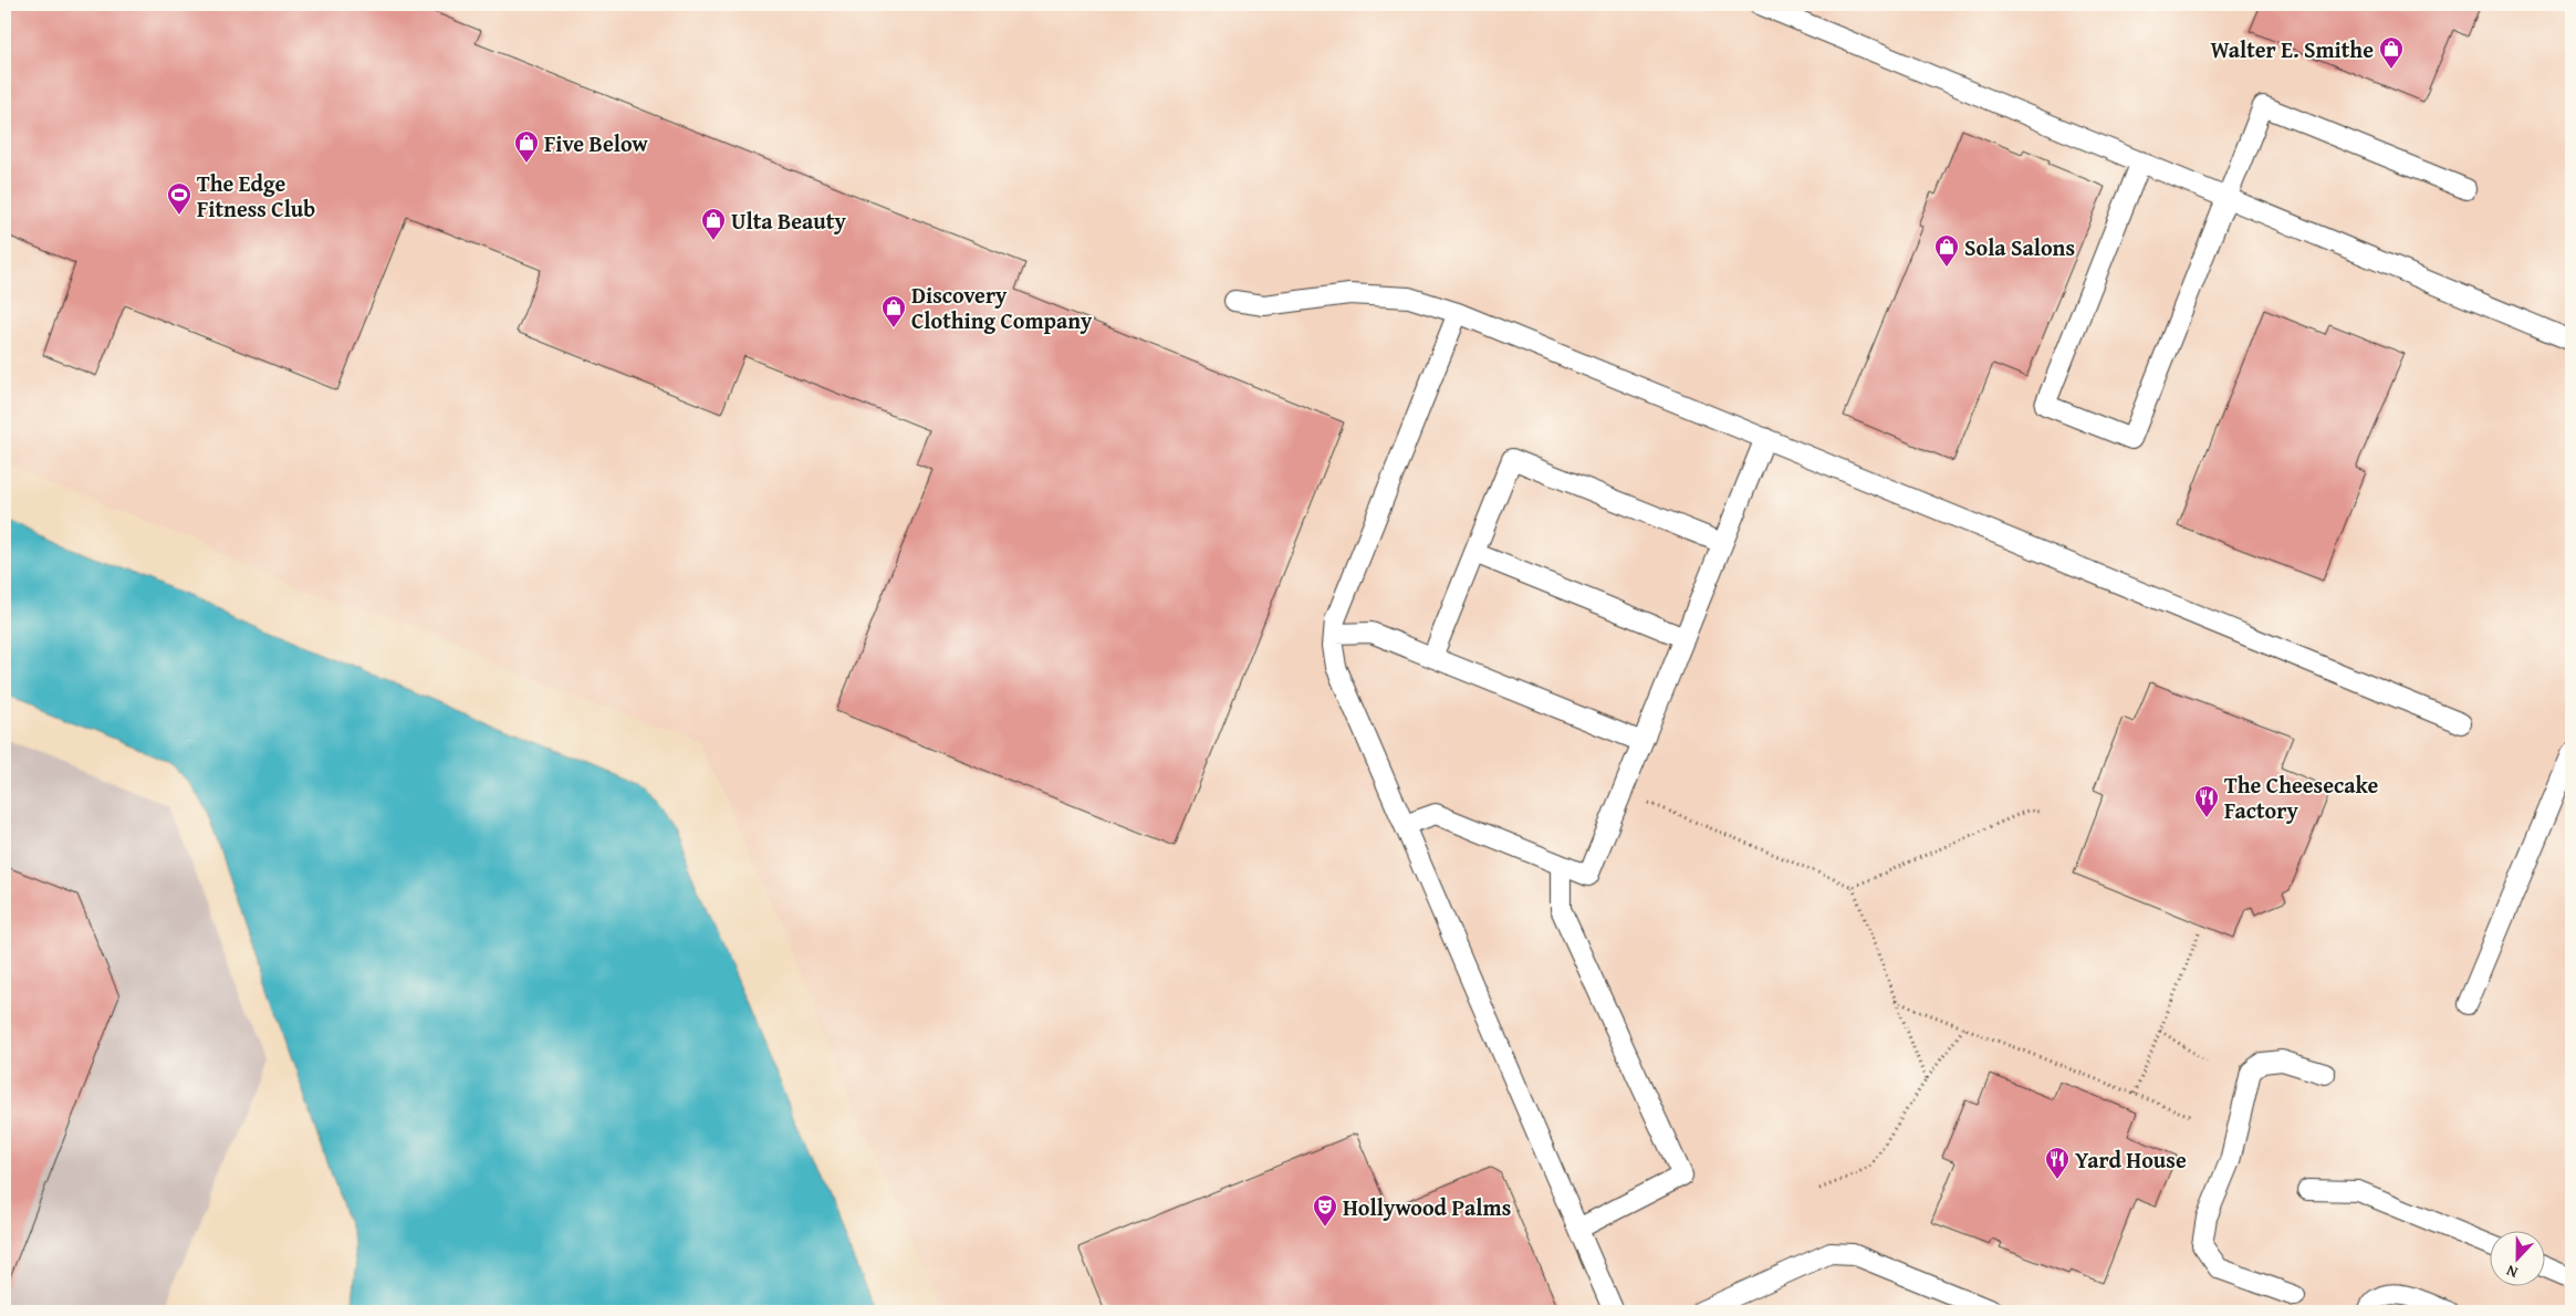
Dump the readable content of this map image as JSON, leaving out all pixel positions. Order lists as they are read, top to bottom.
{
  "places": {
    "shop": [
      "Walter E. Smithe",
      "Five Below",
      "Ulta Beauty",
      "Sola Salons",
      "Discovery Clothing Company"
    ],
    "sports": ["The Edge Fitness Club"],
    "restaurant": ["The Cheesecake Factory", "Yard House"],
    "theatre": ["Hollywood Palms"]
  },
  "north": "bottom"
}
